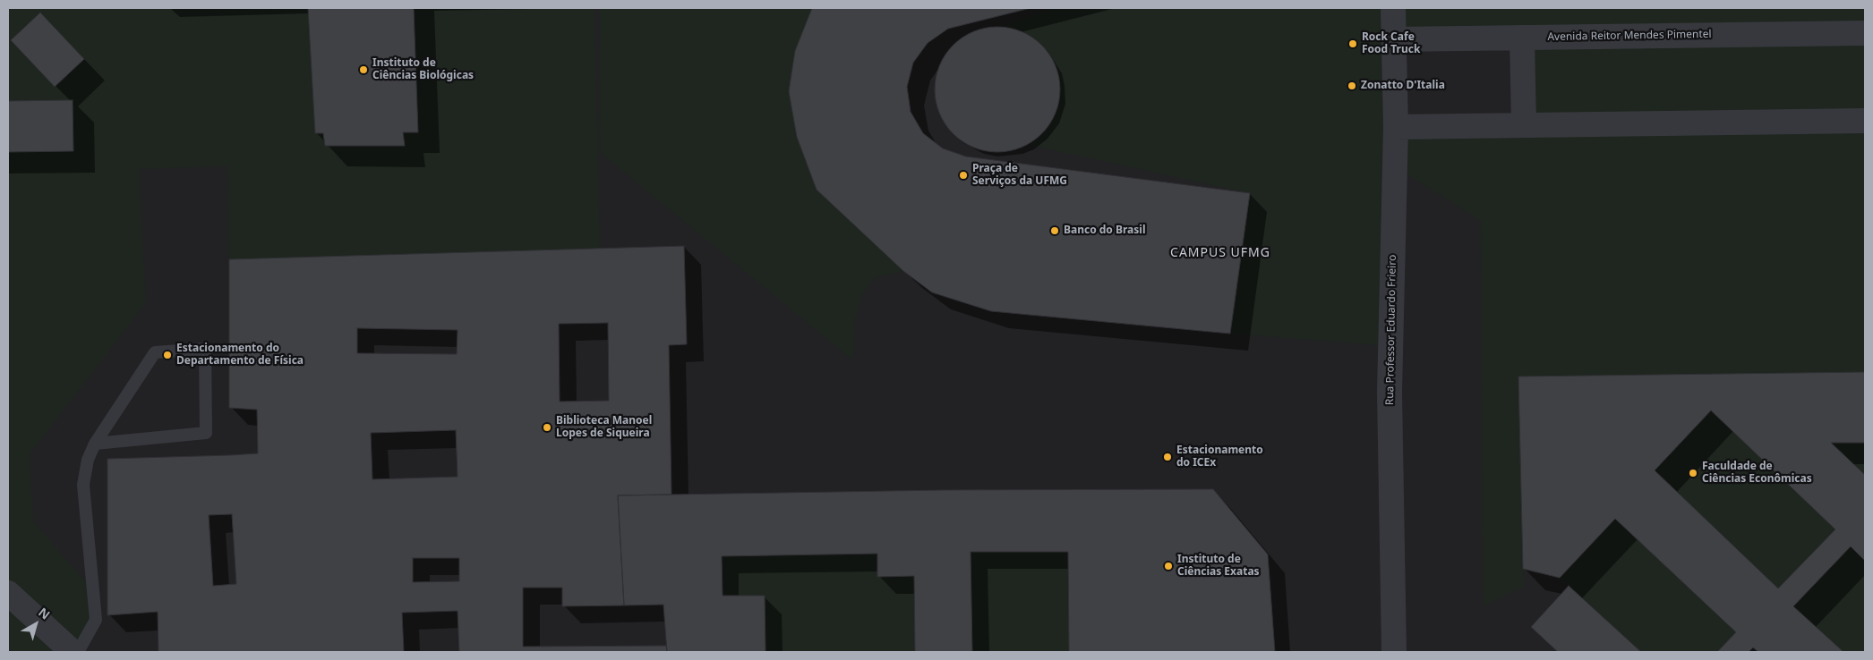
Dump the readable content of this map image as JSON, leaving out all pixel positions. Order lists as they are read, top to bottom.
{
  "streets": {
    "street": ["Avenida Reitor Mendes Pimentel", "Rua Professor Eduardo Frieiro"]
  },
  "crossings": [
    ["Avenida Reitor Mendes Pimentel", "Rua Professor Eduardo Frieiro"]
  ],
  "districts": ["CAMPUS UFMG"],
  "places": [
    "Rock Cafe Food Truck",
    "Instituto de Ciências Biológicas",
    "Zonatto D'Italia",
    "Praça de Serviços da UFMG",
    "Banco do Brasil",
    "Estacionamento do Departamento de Física",
    "Biblioteca Manoel Lopes de Siqueira",
    "Estacionamento do ICEx",
    "Faculdade de Ciências Econômicas",
    "Instituto de Ciências Exatas"
  ],
  "north": "top right"
}
